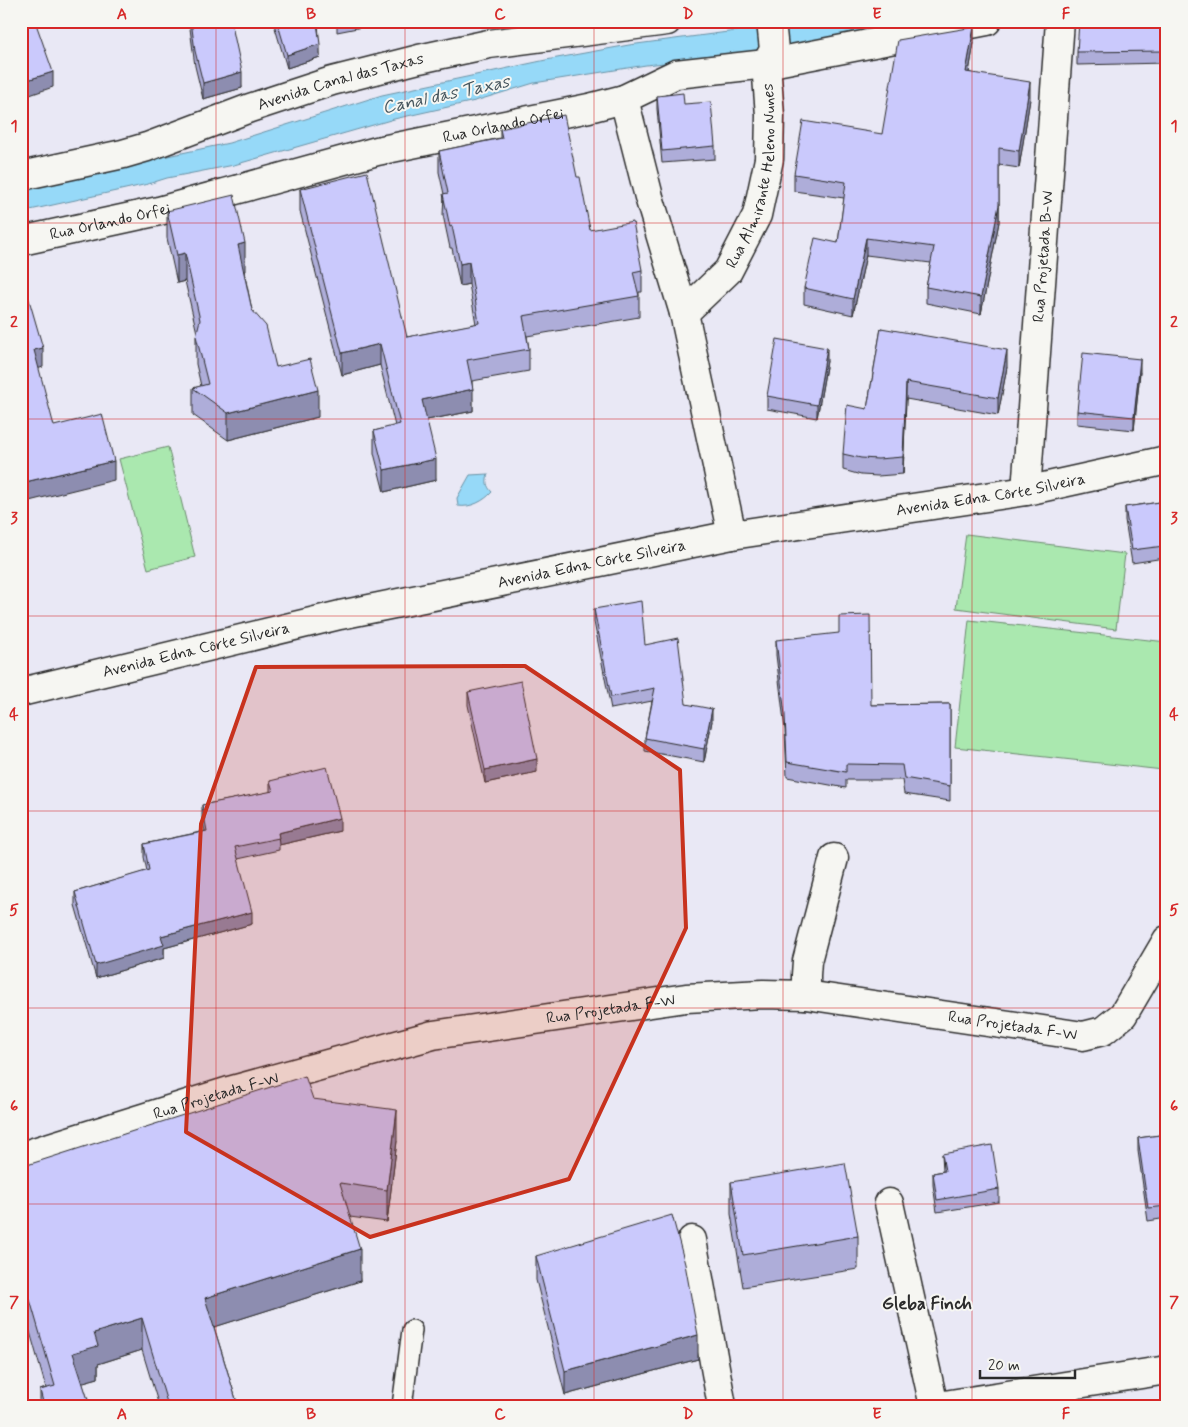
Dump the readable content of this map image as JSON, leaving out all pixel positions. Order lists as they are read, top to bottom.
{
  "streets": {
    "street": [
      "Avenida Canal das Taxas",
      "Rua Orlando Orfei",
      "Rua Almirante Heleno Nunes",
      "Rua Projetada B-W",
      "Avenida Edna Côrte Silveira",
      "Rua Projetada F-W"
    ]
  },
  "crossings": [
    ["Rua Orlando Orfei", "Rua Almirante Heleno Nunes"],
    ["Rua Projetada B-W", "Avenida Edna Côrte Silveira"]
  ],
  "districts": ["Gleba Finch"],
  "water": ["Canal das Taxas"],
  "scale_bar": "20 m",
  "grid": {
    "columns": [
      "A",
      "B",
      "C",
      "D",
      "E",
      "F"
    ],
    "rows": [
      "1",
      "2",
      "3",
      "4",
      "5",
      "6",
      "7"
    ]
  }
}
